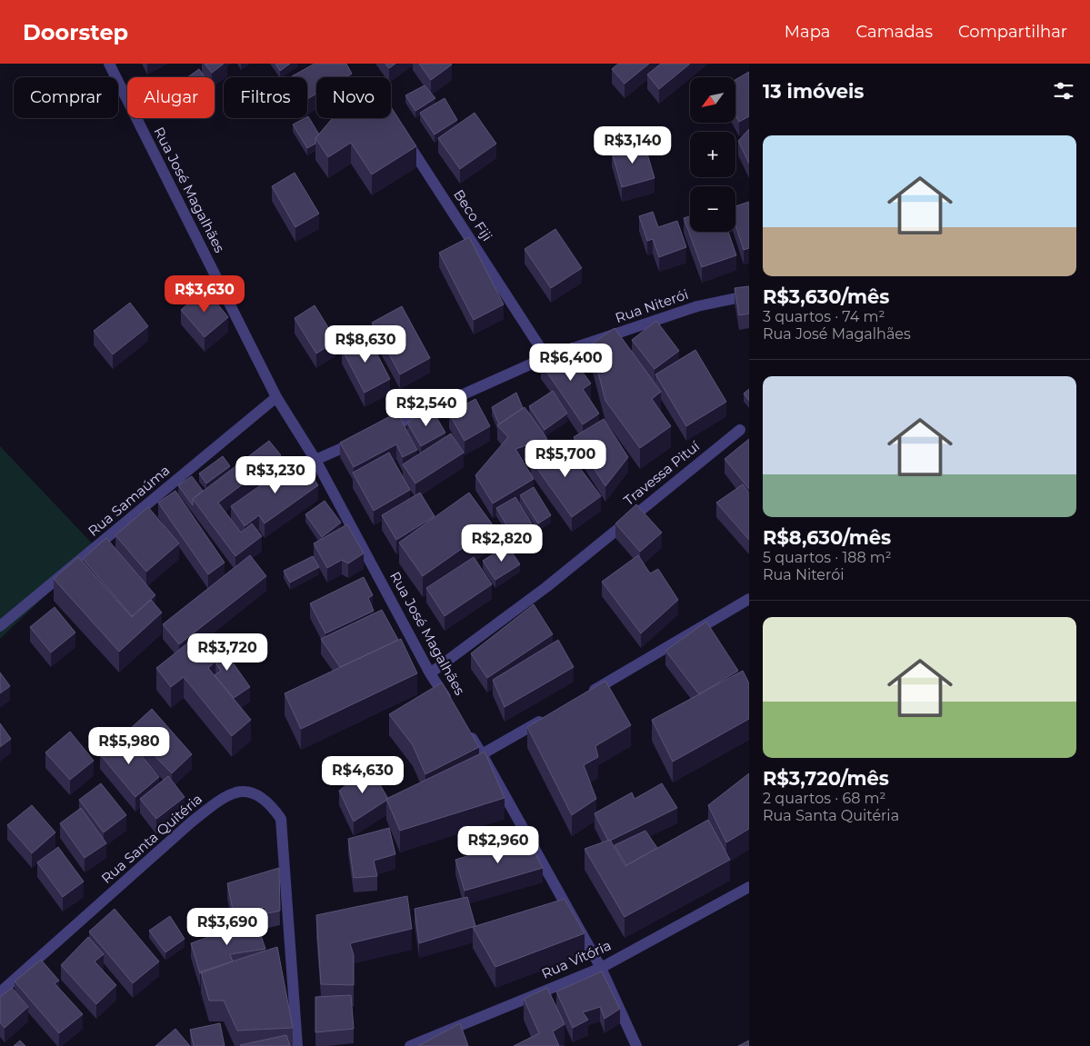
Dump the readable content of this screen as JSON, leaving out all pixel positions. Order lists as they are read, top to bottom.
{
  "streets": {
    "street": [
      "Rua José Magalhães",
      "Beco Fiji",
      "Rua Niterói",
      "Travessa Pituí",
      "Rua Samaúma",
      "Rua Santa Quitéria",
      "Rua Vitória"
    ]
  },
  "crossings": [
    ["Rua José Magalhães", "Travessa Pituí"],
    ["Rua José Magalhães", "Rua Samaúma"],
    ["Beco Fiji", "Rua Niterói"]
  ],
  "north": "bottom left",
  "page": {
    "header": "Doorstep",
    "nav": ["Mapa", "Camadas", "Compartilhar"],
    "heading": "13 imóveis",
    "map_buttons": ["+", "−"],
    "chip": [
      "Comprar",
      "Alugar",
      "Filtros",
      "Novo"
    ],
    "list": [
      {
        "name": "R$3,630/mês",
        "note": "3 quartos · 74 m² · Rua José Magalhães"
      },
      {
        "name": "R$8,630/mês",
        "note": "5 quartos · 188 m² · Rua Niterói"
      },
      {
        "name": "R$3,720/mês",
        "note": "2 quartos · 68 m² · Rua Santa Quitéria"
      }
    ],
    "price": [
      "R$3,140",
      "R$3,630",
      "R$8,630",
      "R$6,400",
      "R$2,540",
      "R$5,700",
      "R$3,230",
      "R$2,820",
      "R$3,720",
      "R$5,980",
      "R$4,630",
      "R$2,960",
      "R$3,690"
    ]
  }
}
